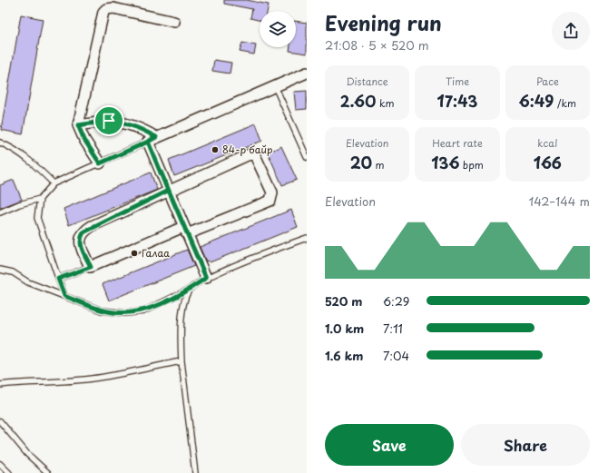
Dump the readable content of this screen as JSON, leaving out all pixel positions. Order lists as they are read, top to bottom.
{
  "places": ["84-р байр", "Галаа"],
  "page": {
    "heading": ["Evening run", "21:08 · 5 × 520 m"],
    "stats": [
      ["Distance", "2.60 km"],
      ["Time", "17:43"],
      ["Pace", "6:49 /km"],
      ["Elevation", "20 m"],
      ["Heart rate", "136 bpm"],
      ["kcal", "166"]
    ],
    "chart": ["Elevation", "142–144 m"],
    "list": [
      {
        "name": "520 m",
        "note": "6:29"
      },
      {
        "name": "1.0 km",
        "note": "7:11"
      },
      {
        "name": "1.6 km",
        "note": "7:04"
      }
    ],
    "buttons": ["Save", "Share"]
  }
}
